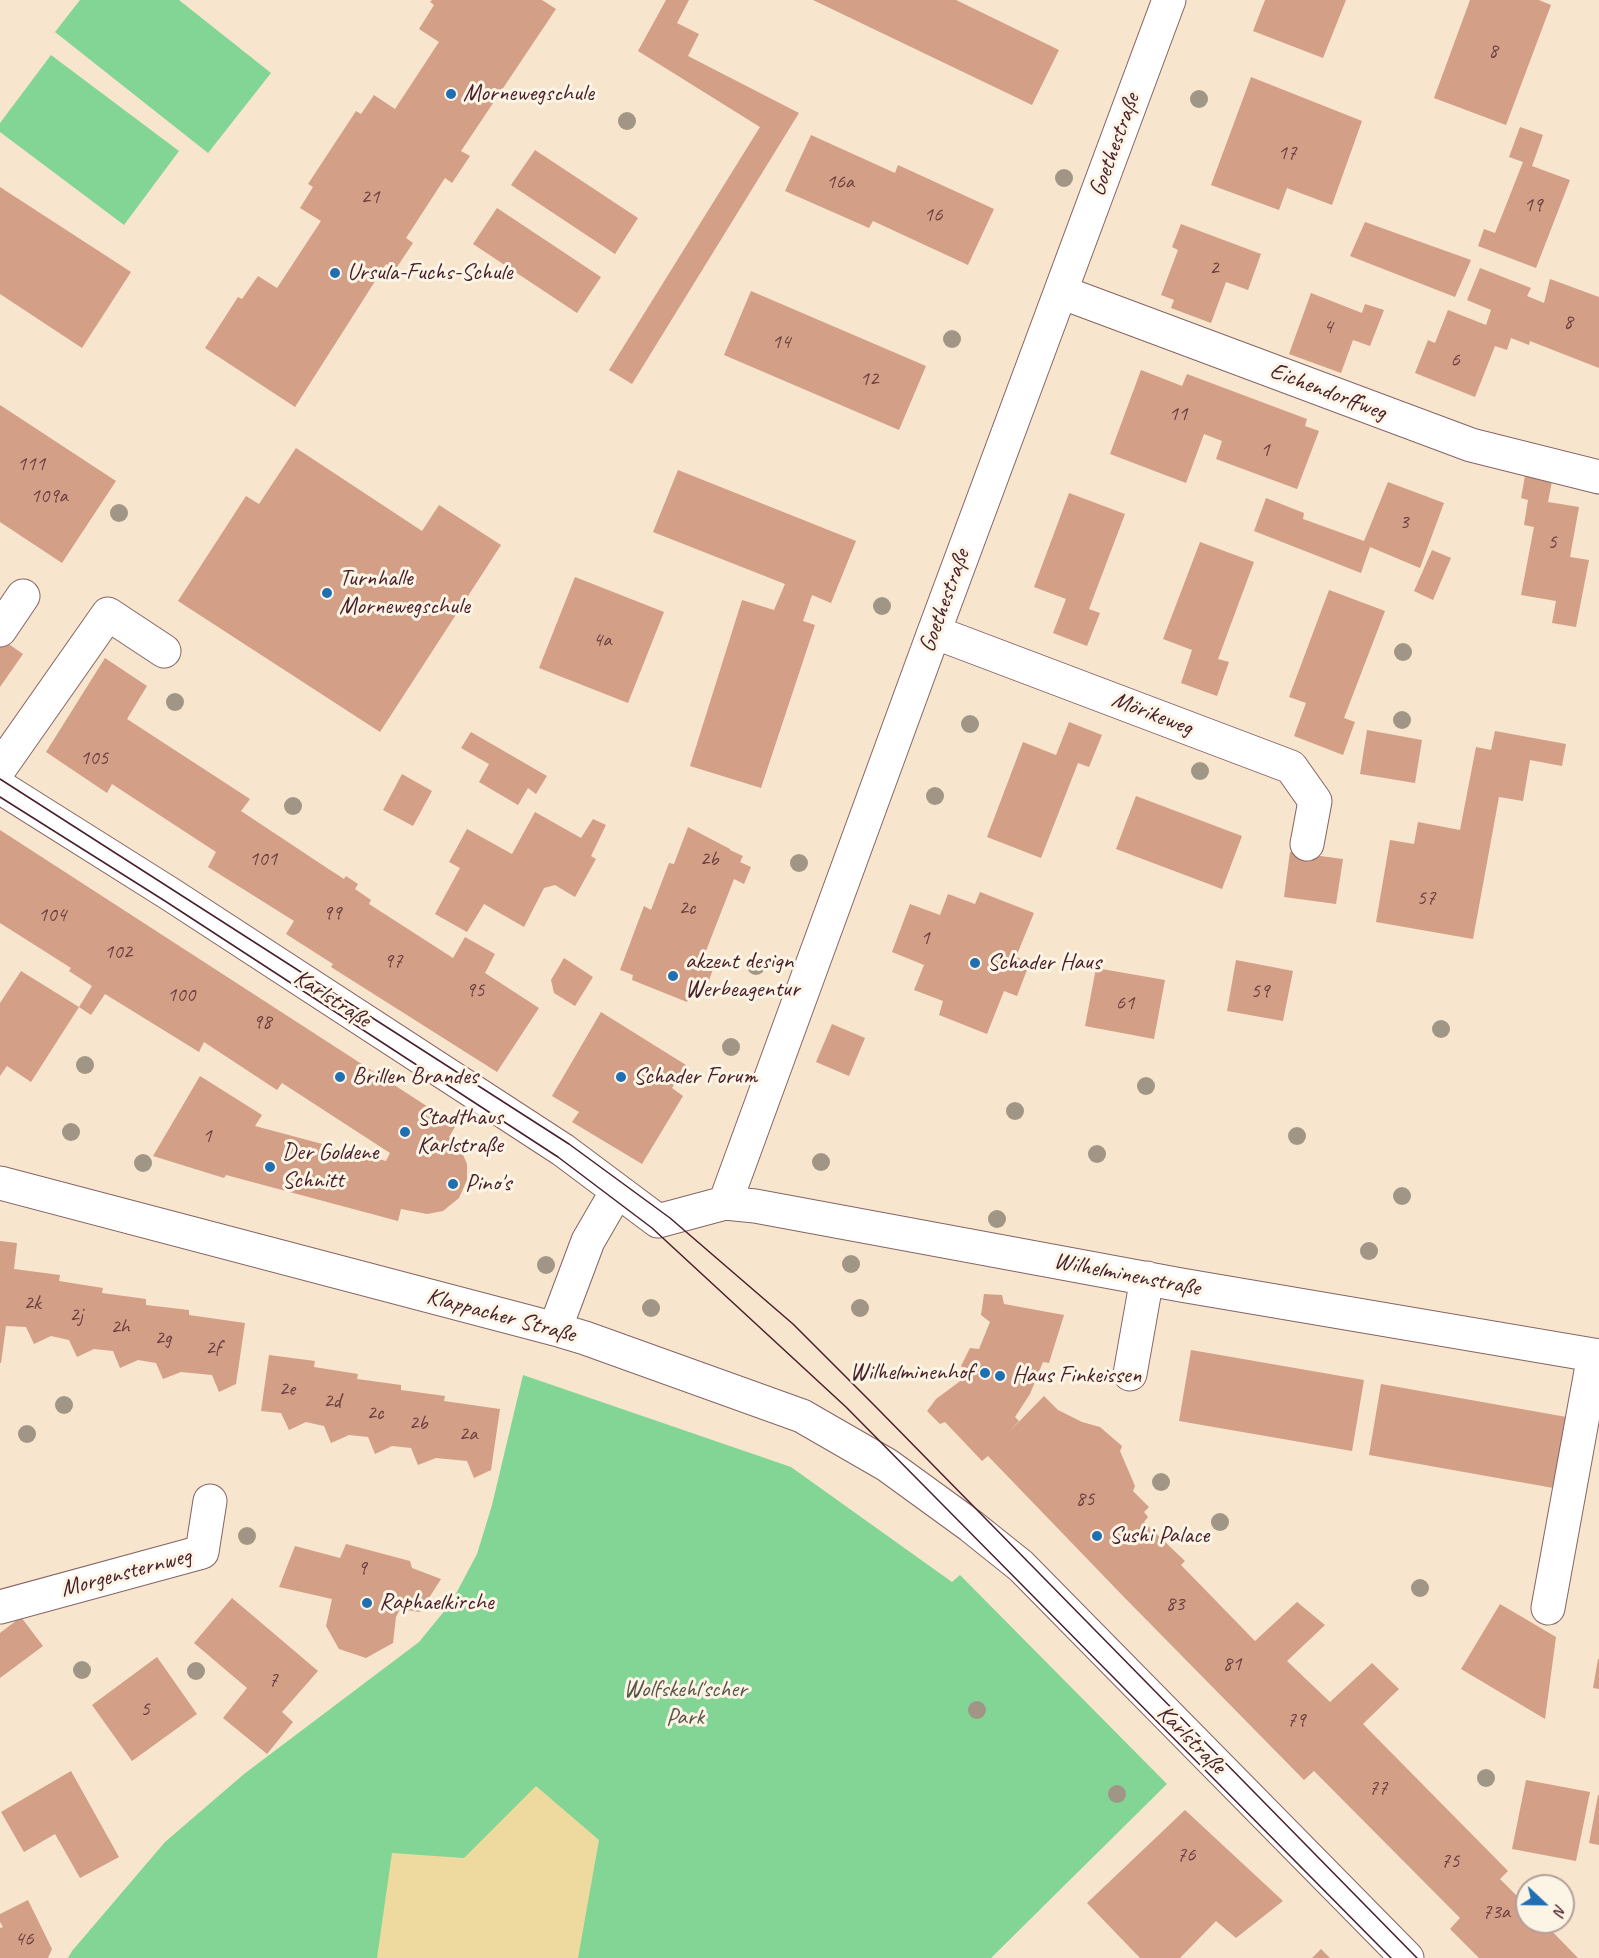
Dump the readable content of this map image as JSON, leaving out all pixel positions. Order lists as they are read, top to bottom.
{
  "streets": {
    "street": [
      "Goethestraße",
      "Eichendorffweg",
      "Mörikeweg",
      "Karlstraße",
      "Wilhelminenstraße",
      "Klappacher Straße",
      "Morgensternweg"
    ]
  },
  "crossings": [
    ["Goethestraße", "Eichendorffweg"],
    ["Goethestraße", "Mörikeweg"],
    ["Goethestraße", "Wilhelminenstraße"],
    ["Karlstraße", "Wilhelminenstraße"],
    ["Karlstraße", "Klappacher Straße"]
  ],
  "parks": ["Wolfskehl'scher Park"],
  "places": [
    "Mornewegschule",
    "Ursula-Fuchs-Schule",
    "Turnhalle Mornewegschule",
    "Schader Haus",
    "akzent design Werbeagentur",
    "Brillen Brandes",
    "Schader Forum",
    "Stadthaus Karlstraße",
    "Der Goldene Schnitt",
    "Pino's",
    "Wilhelminenhof",
    "Haus Finkeissen",
    "Sushi Palace",
    "Raphaelkirche"
  ],
  "house_numbers": [
    "8",
    "17",
    "16a",
    "21",
    "19",
    "16",
    "2",
    "8",
    "4",
    "14",
    "6",
    "12",
    "11",
    "1",
    "111",
    "109a",
    "3",
    "5",
    "4a",
    "105",
    "101",
    "2b",
    "57",
    "2c",
    "99",
    "104",
    "1",
    "102",
    "97",
    "95",
    "59",
    "100",
    "61",
    "98",
    "1",
    "2k",
    "2j",
    "2h",
    "2g",
    "2f",
    "2e",
    "2d",
    "2c",
    "2b",
    "2a",
    "85",
    "9",
    "83",
    "81",
    "7",
    "5",
    "79",
    "77",
    "76",
    "75",
    "73a",
    "46"
  ],
  "north": "right"
}
